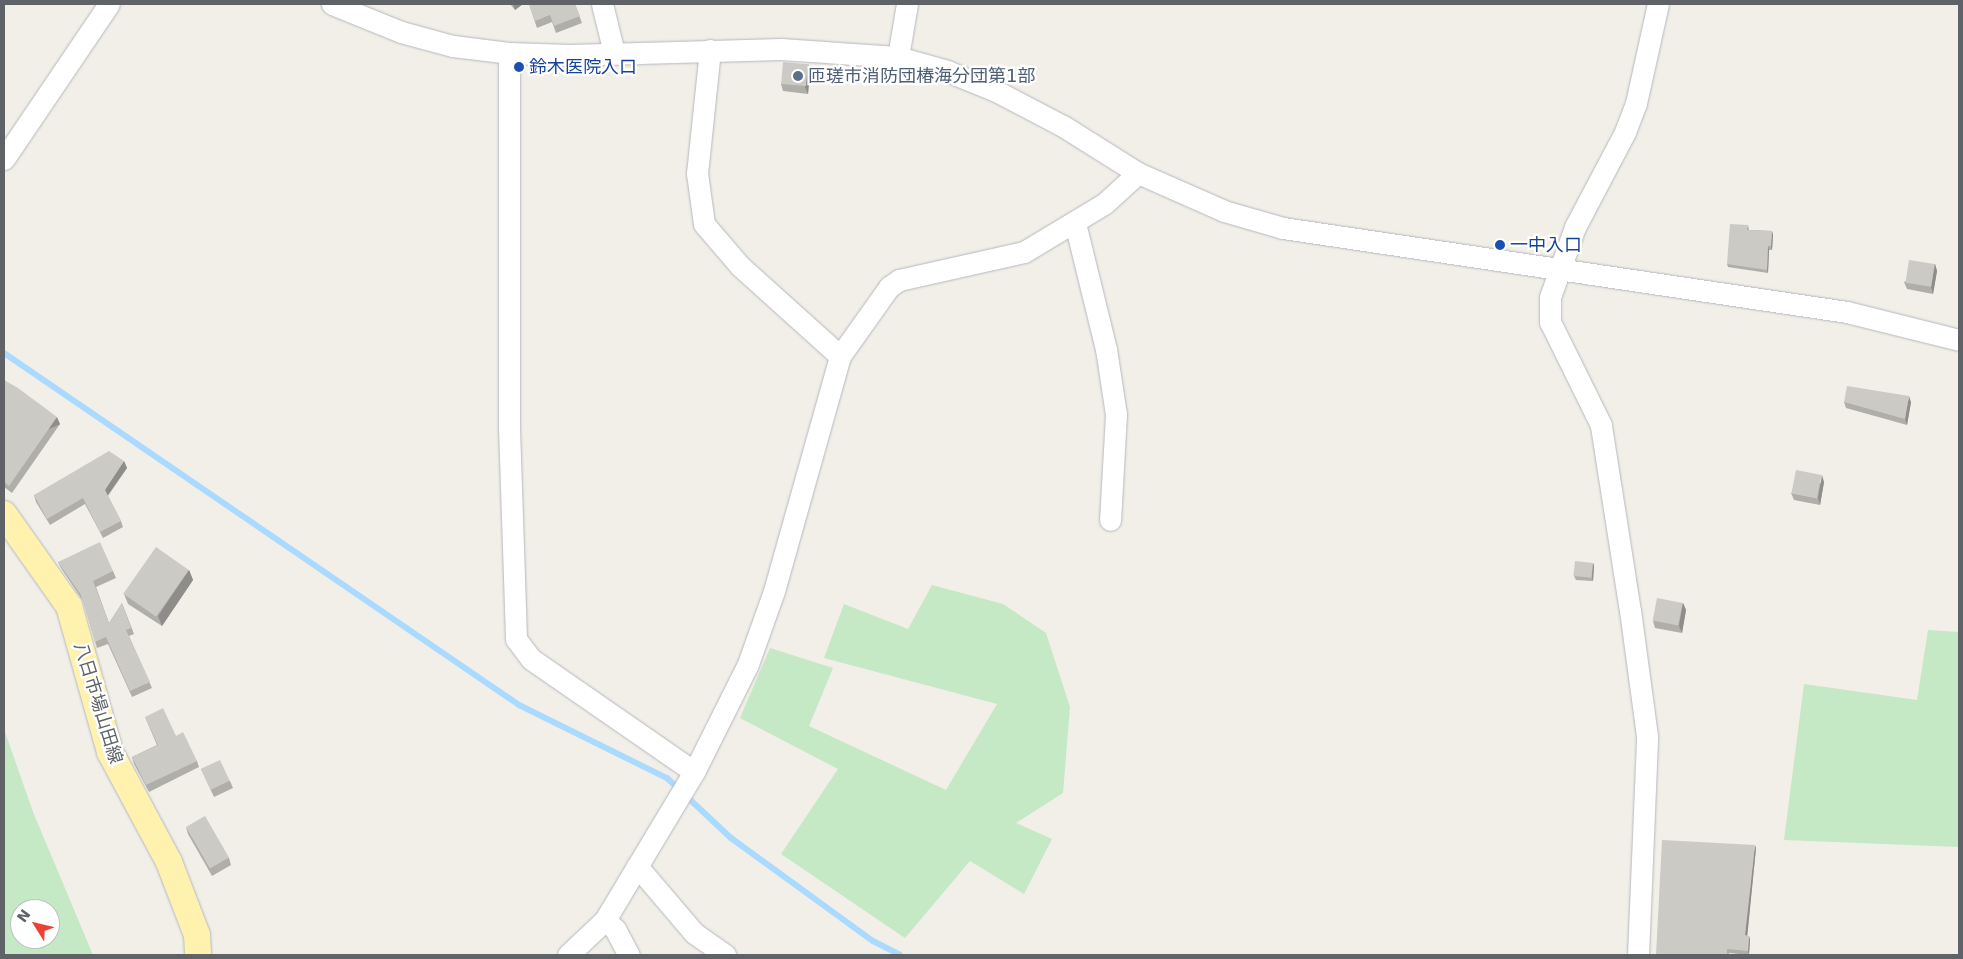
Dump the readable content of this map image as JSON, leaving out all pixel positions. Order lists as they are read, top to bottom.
{
  "streets": {
    "main road": ["八日市場山田線"]
  },
  "places": ["鈴木医院入口", "匝瑳市消防団椿海分団第1部", "一中入口"],
  "north": "top left"
}
